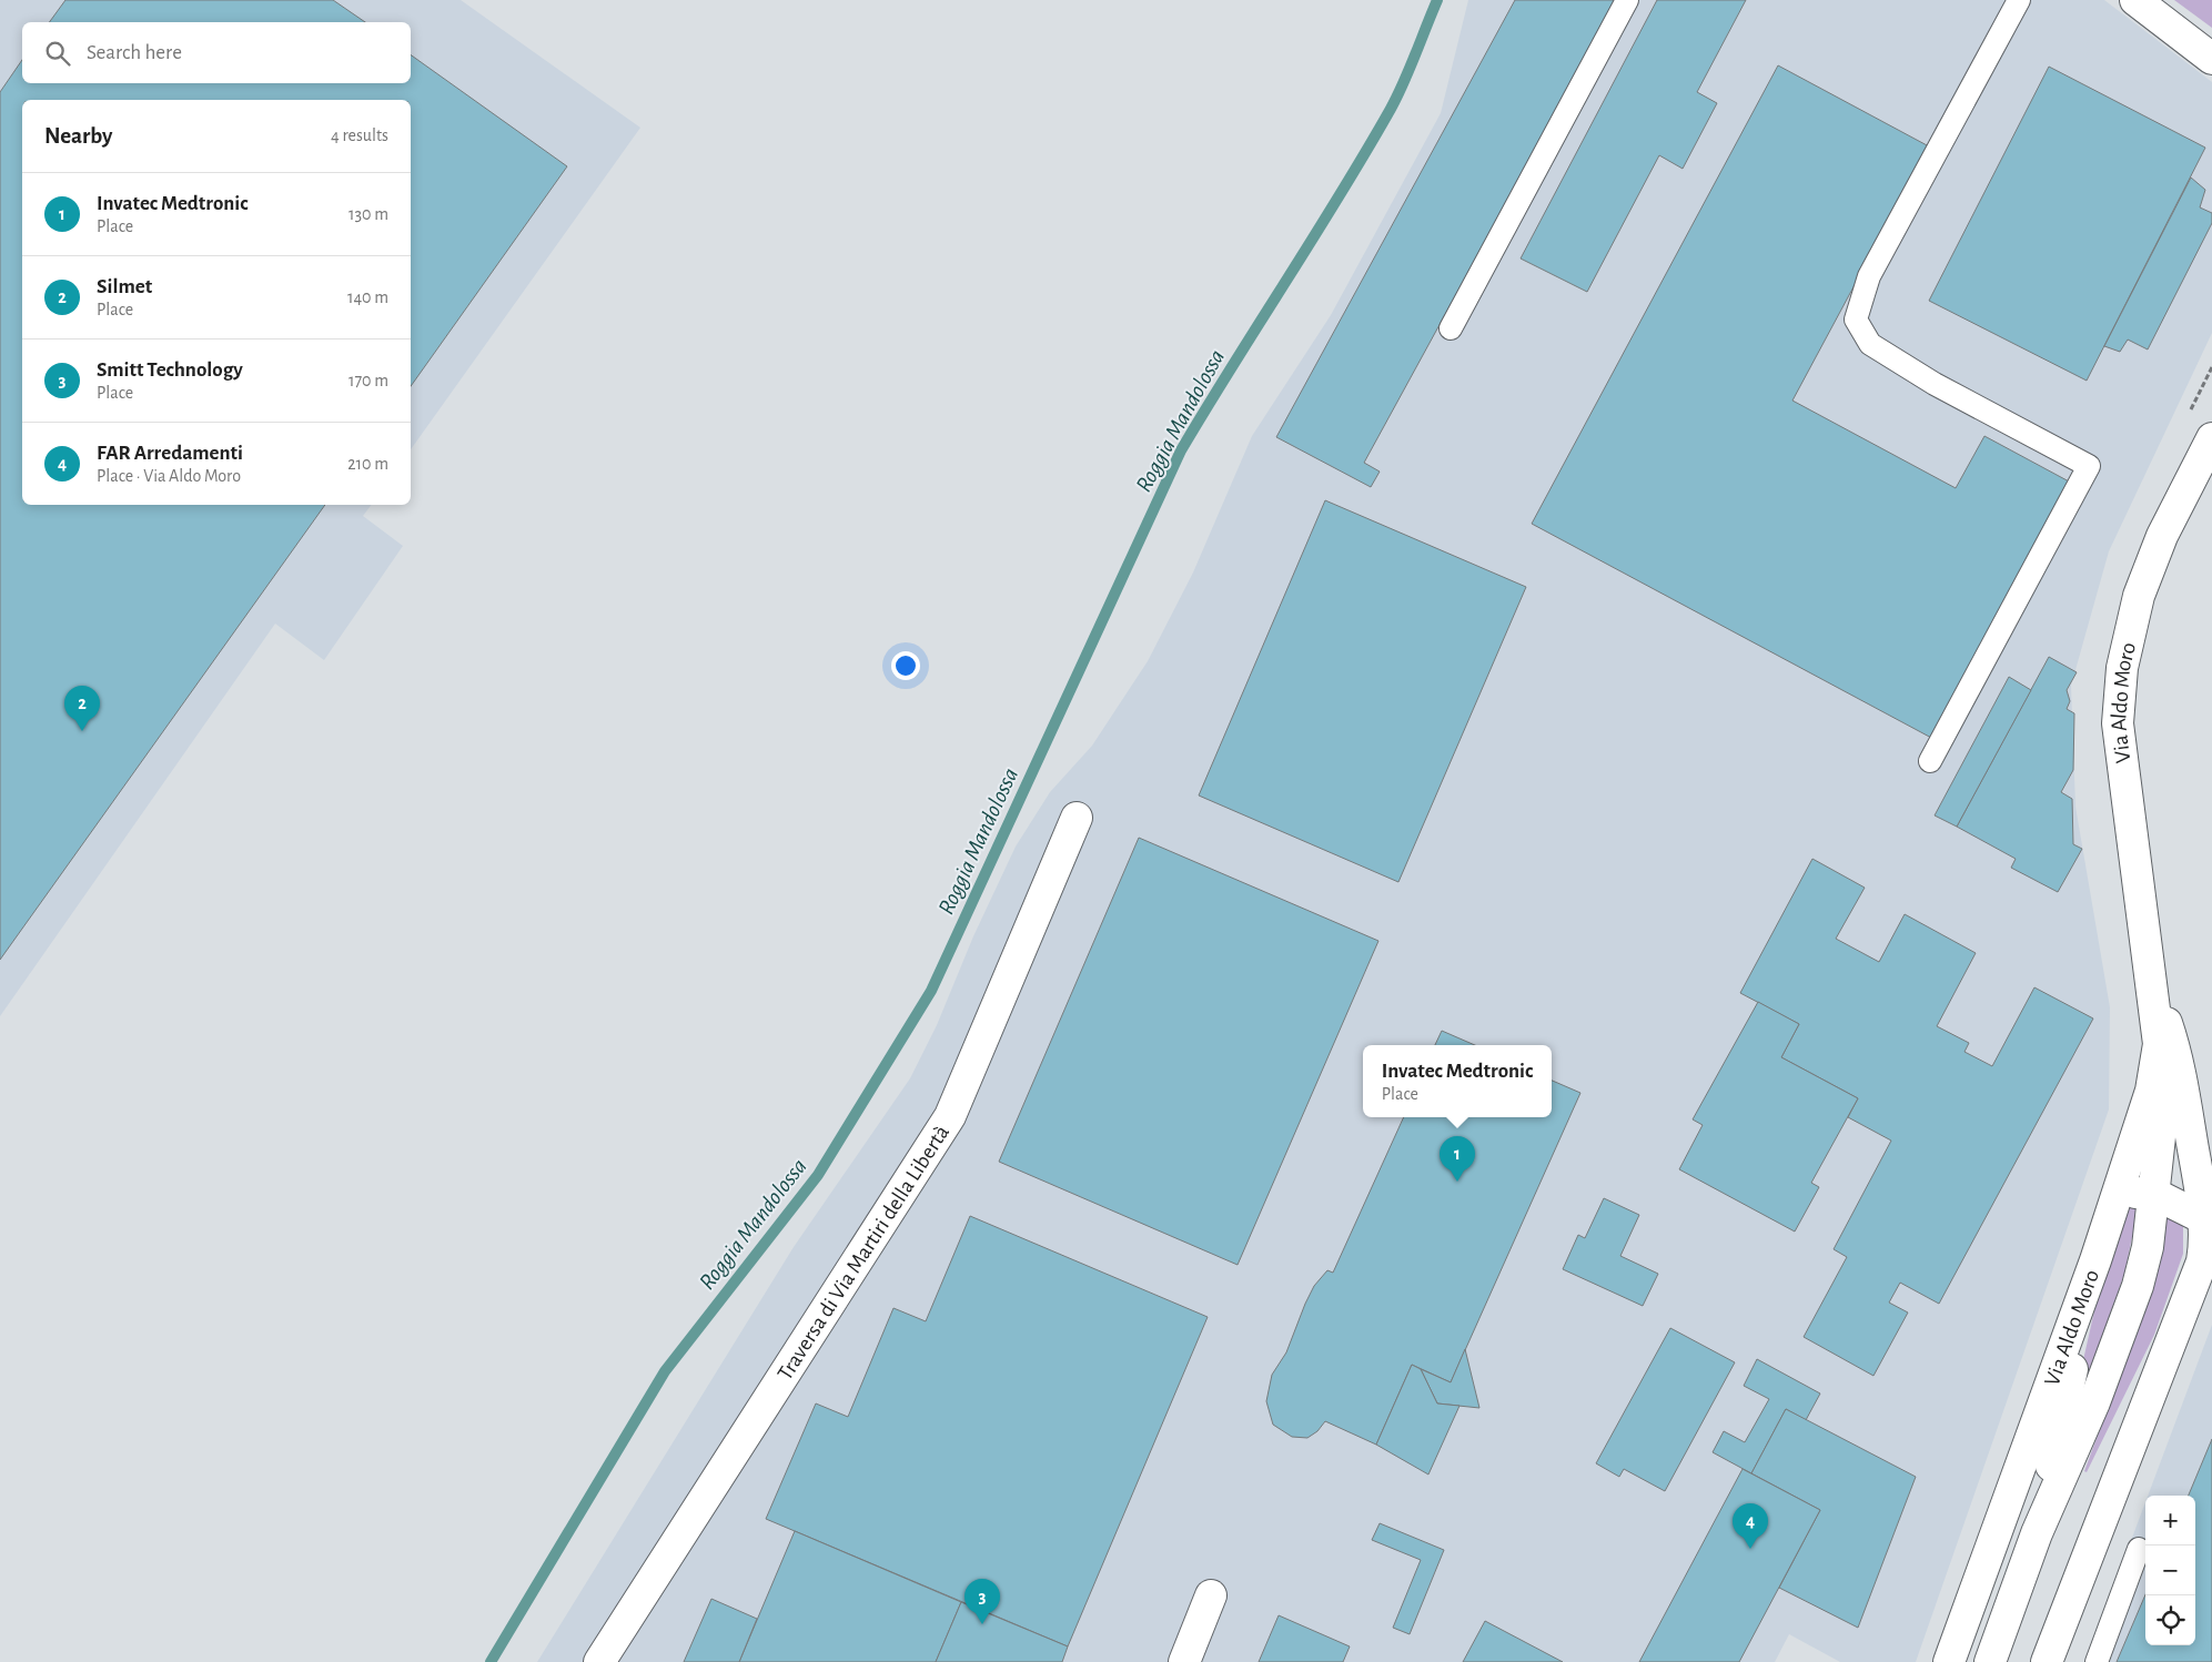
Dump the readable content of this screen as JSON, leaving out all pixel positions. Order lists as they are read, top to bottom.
{
  "streets": {
    "street": ["Via Aldo Moro", "Traversa di Via Martiri della Libertà"]
  },
  "water": ["Roggia Mandolossa"],
  "page": {
    "search": "Search here",
    "heading": ["Nearby", "4 results"],
    "list": [
      {
        "mark": "1",
        "name": "Invatec Medtronic",
        "note": "Place",
        "value": "130 m"
      },
      {
        "mark": "2",
        "name": "Silmet",
        "note": "Place",
        "value": "140 m"
      },
      {
        "mark": "3",
        "name": "Smitt Technology",
        "note": "Place",
        "value": "170 m"
      },
      {
        "mark": "4",
        "name": "FAR Arredamenti",
        "note": "Place · Via Aldo Moro",
        "value": "210 m"
      }
    ],
    "pins": [
      "2",
      "1",
      "4",
      "3"
    ],
    "popup": ["Invatec Medtronic", "Place"],
    "map_buttons": ["+", "−"]
  }
}
